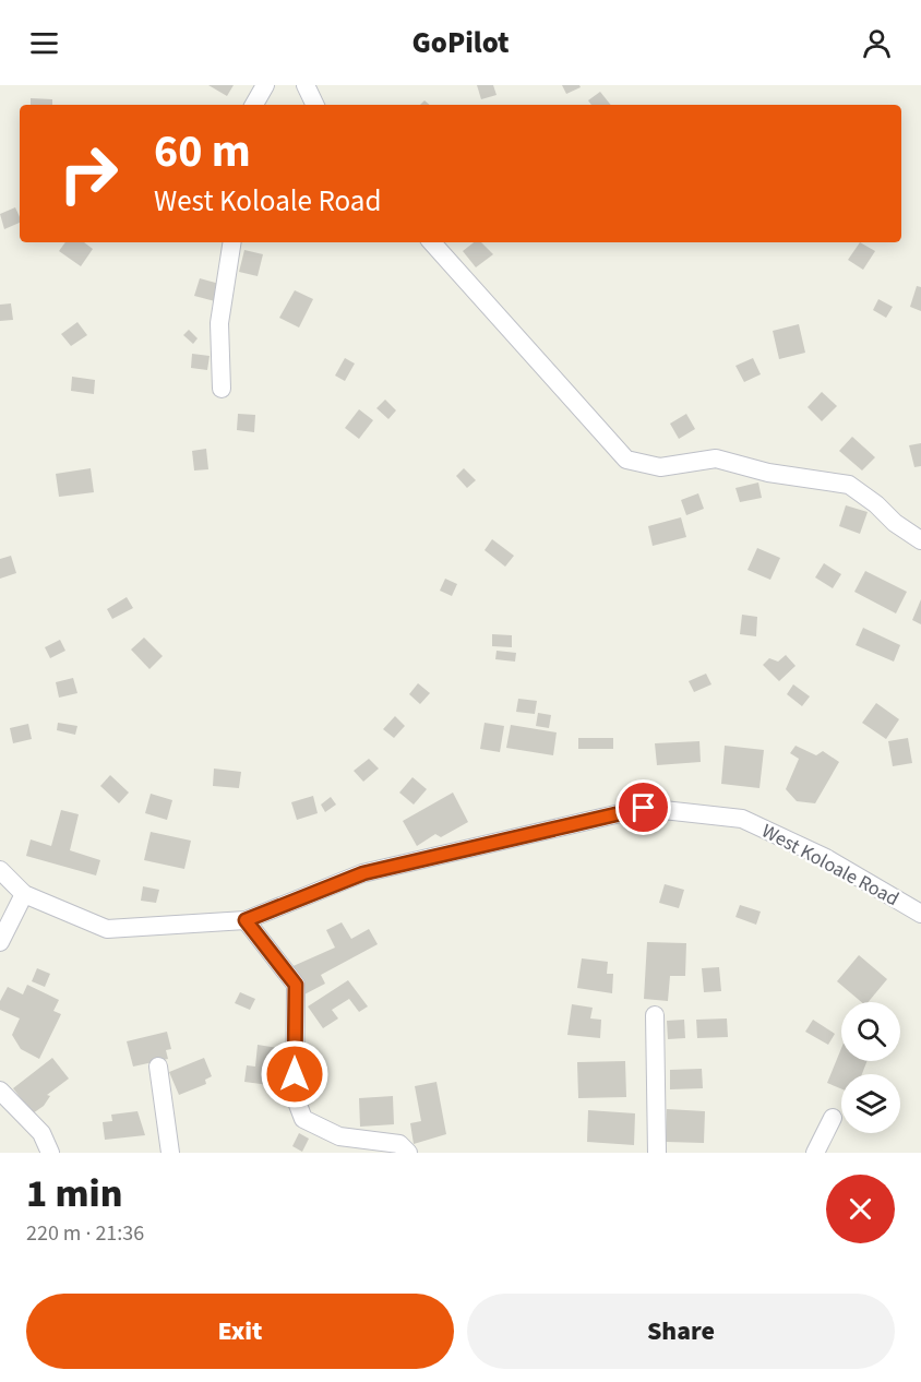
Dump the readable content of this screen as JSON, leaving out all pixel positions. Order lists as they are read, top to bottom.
{
  "streets": {
    "street": ["West Koloale Road"]
  },
  "page": {
    "header": "GoPilot",
    "turn": ["60 m", "West Koloale Road"],
    "heading": ["1 min", "220 m · 21:36"],
    "buttons": ["Exit", "Share"]
  }
}
